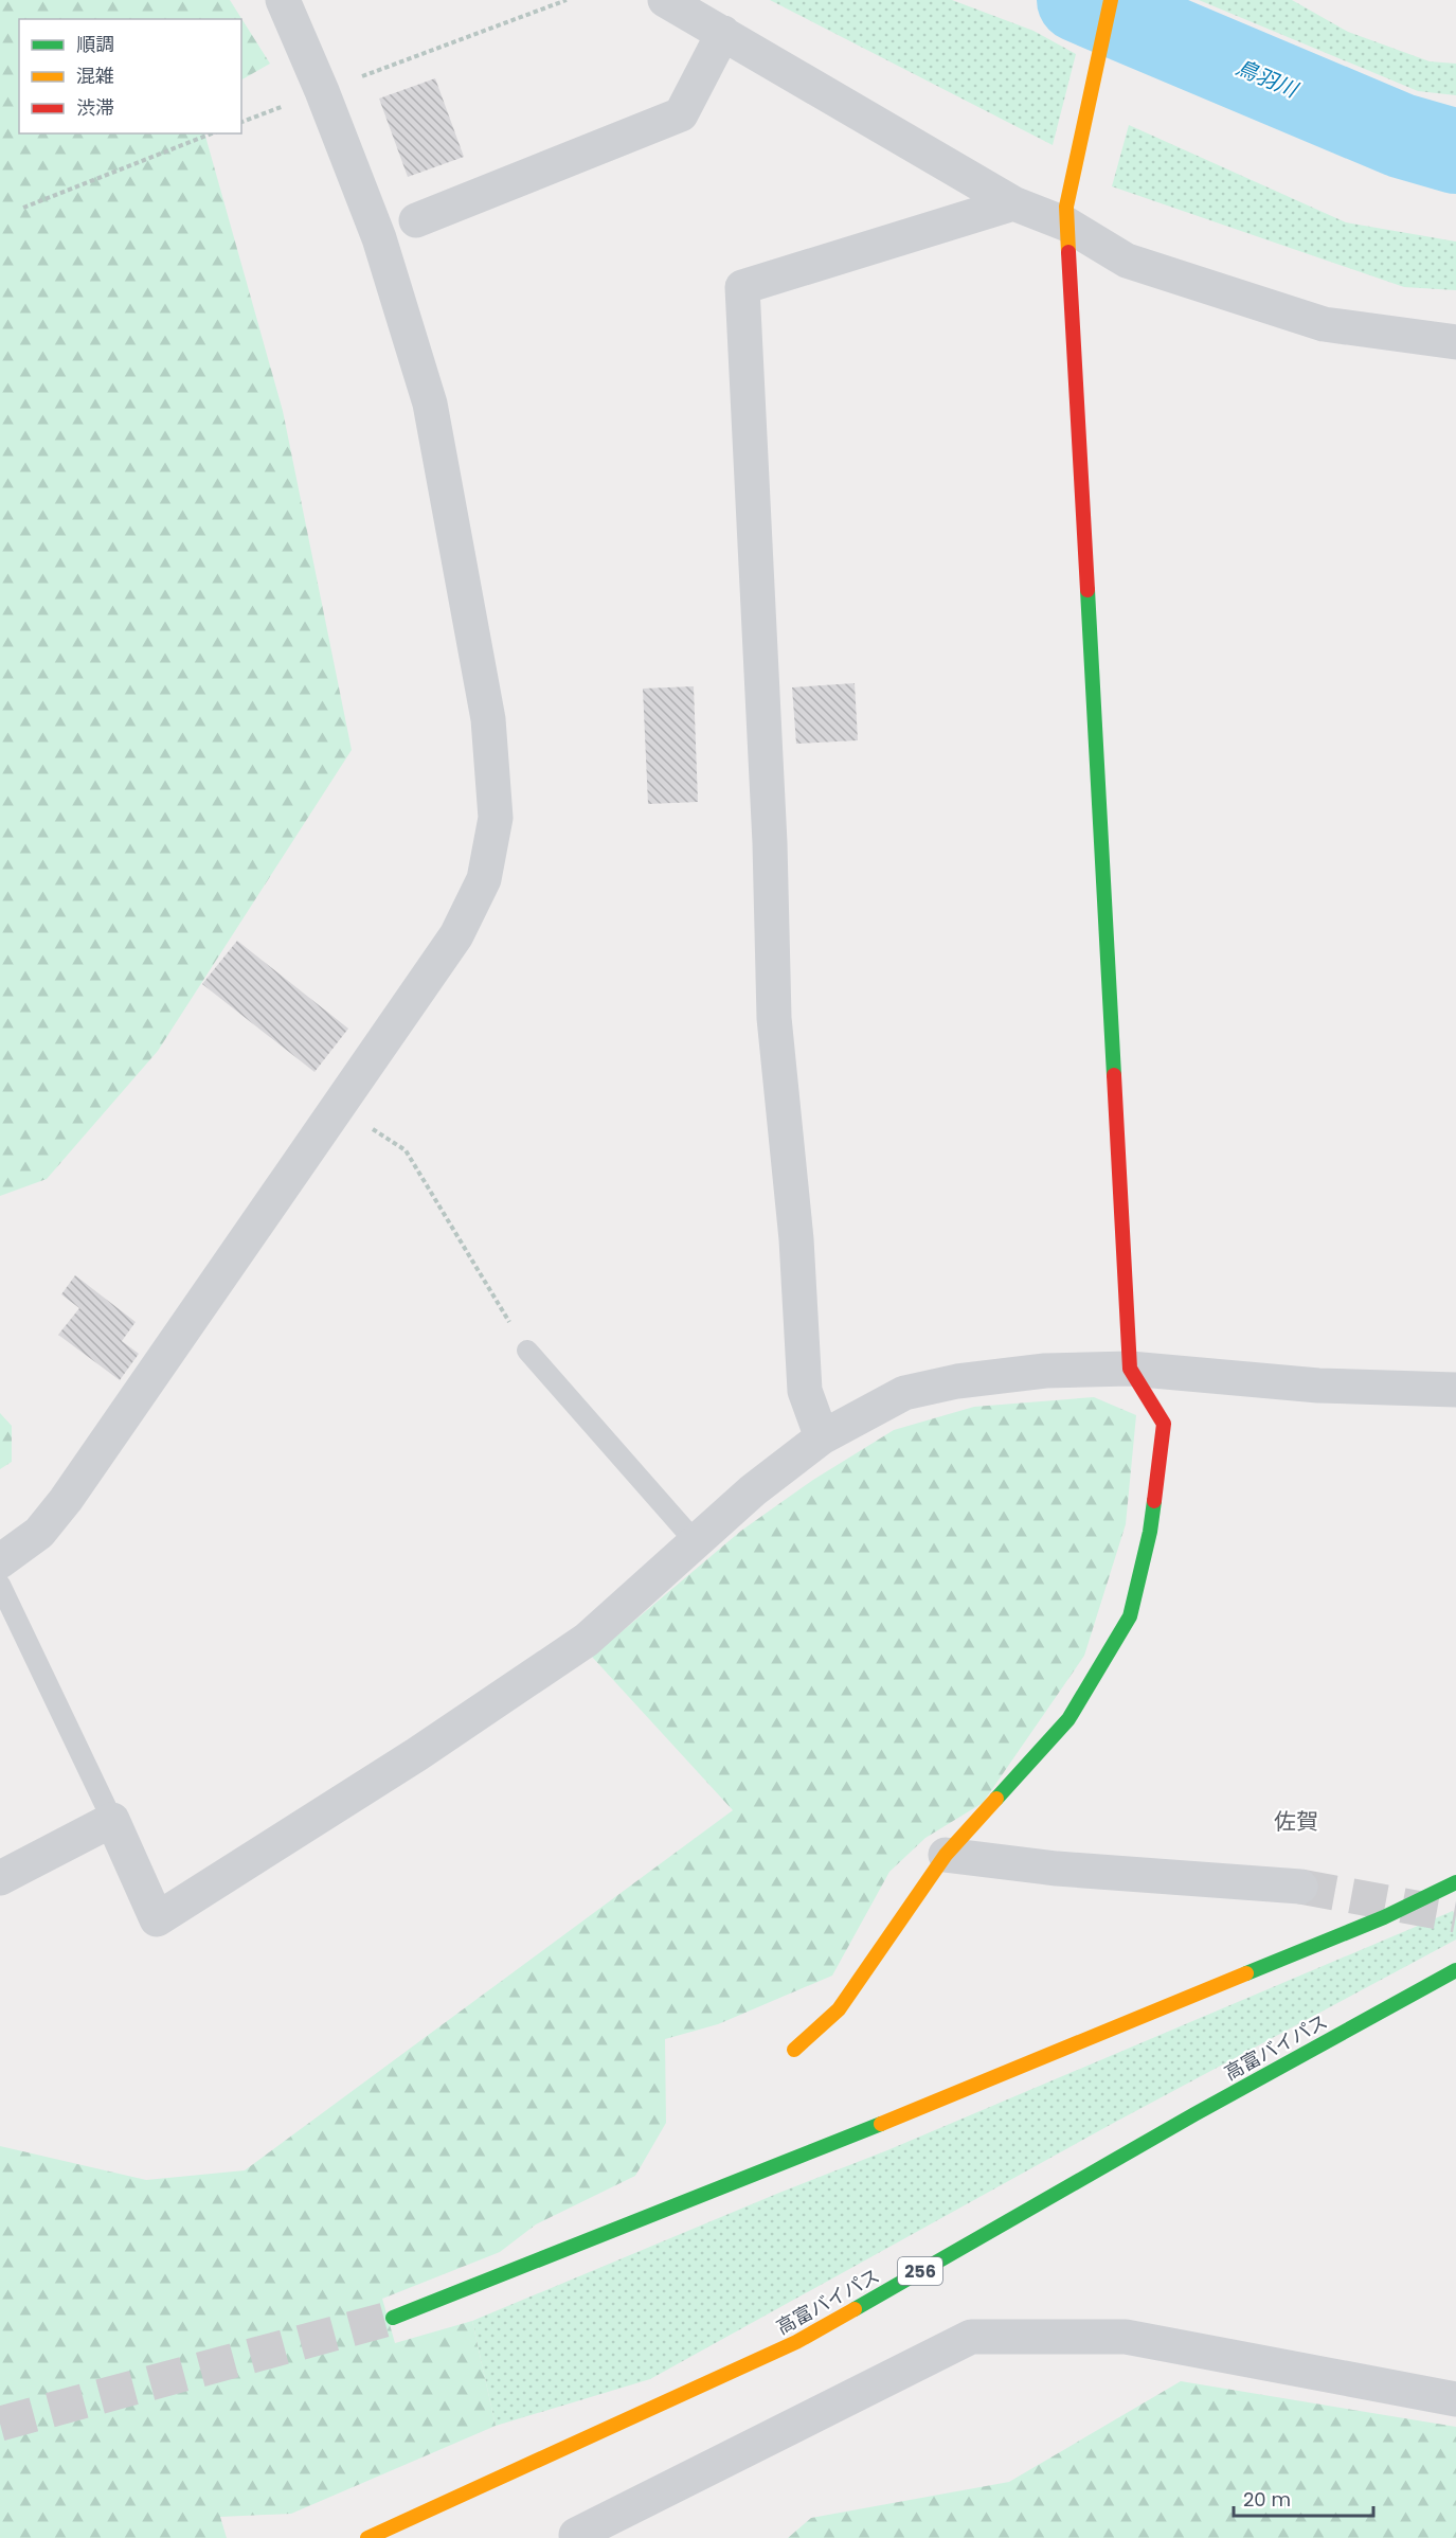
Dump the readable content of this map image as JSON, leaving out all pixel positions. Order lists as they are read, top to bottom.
{
  "streets": {
    "main road": ["高富バイパス", "256"]
  },
  "districts": ["佐賀"],
  "water": ["鳥羽川"],
  "legend": ["順調", "混雑", "渋滞"],
  "scale_bar": "20 m"
}
